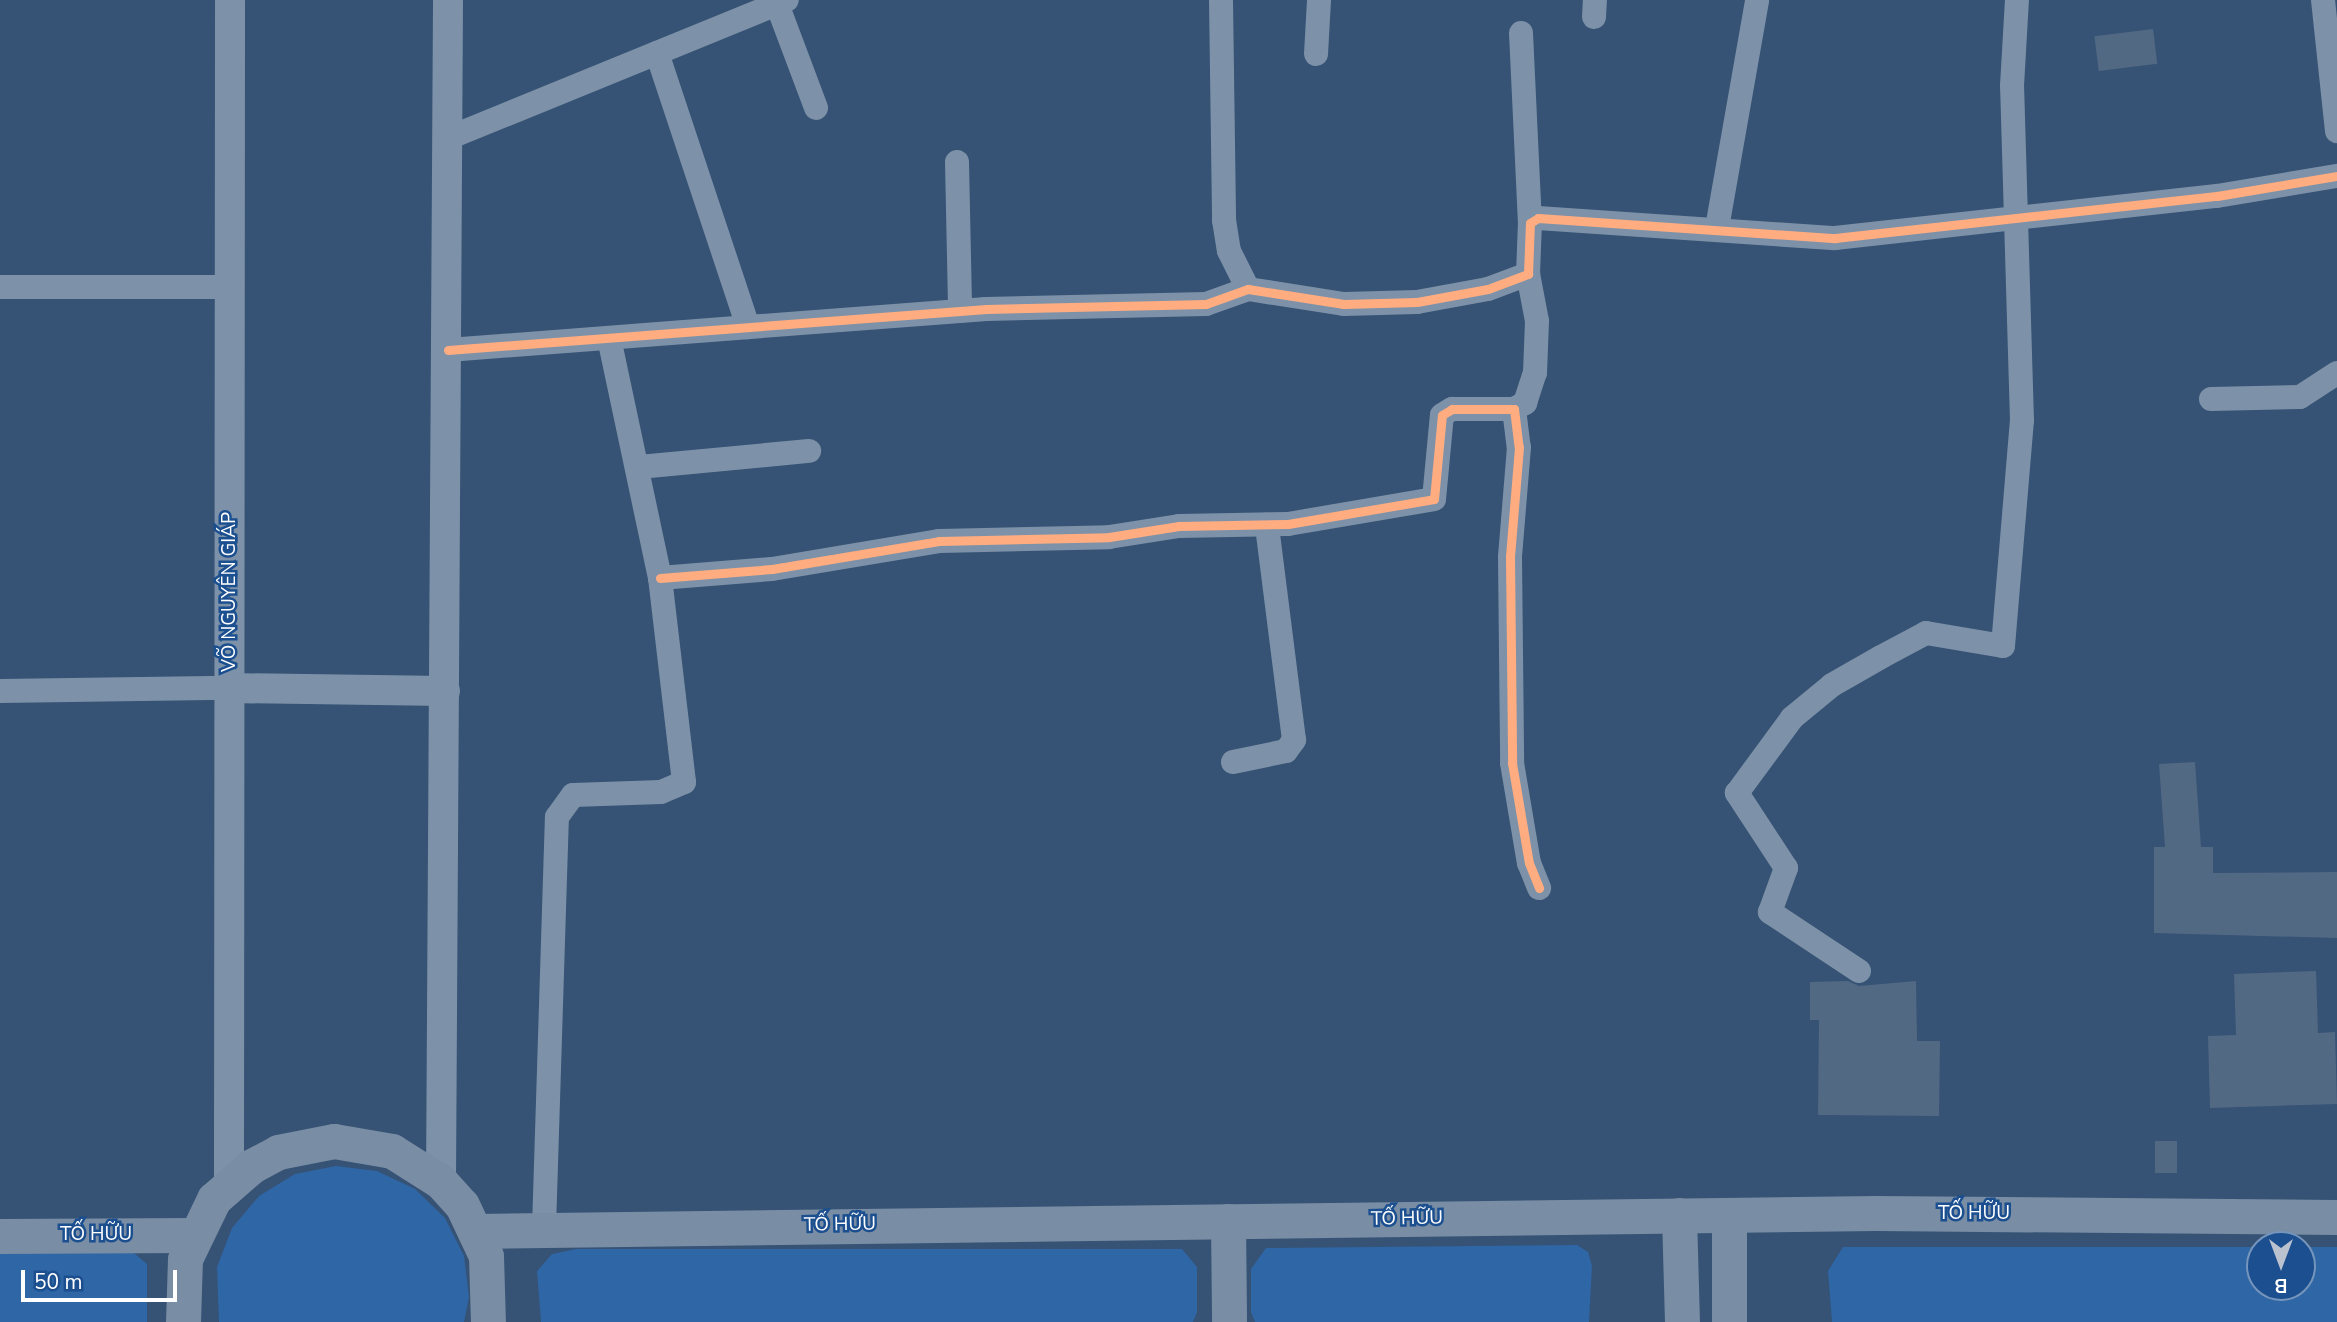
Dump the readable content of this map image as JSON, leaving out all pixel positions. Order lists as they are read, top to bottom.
{
  "streets": {
    "main road": ["TỐ HỮU"],
    "street": ["VÕ NGUYÊN GIÁP"]
  },
  "scale_bar": "50 m",
  "north": "bottom"
}
